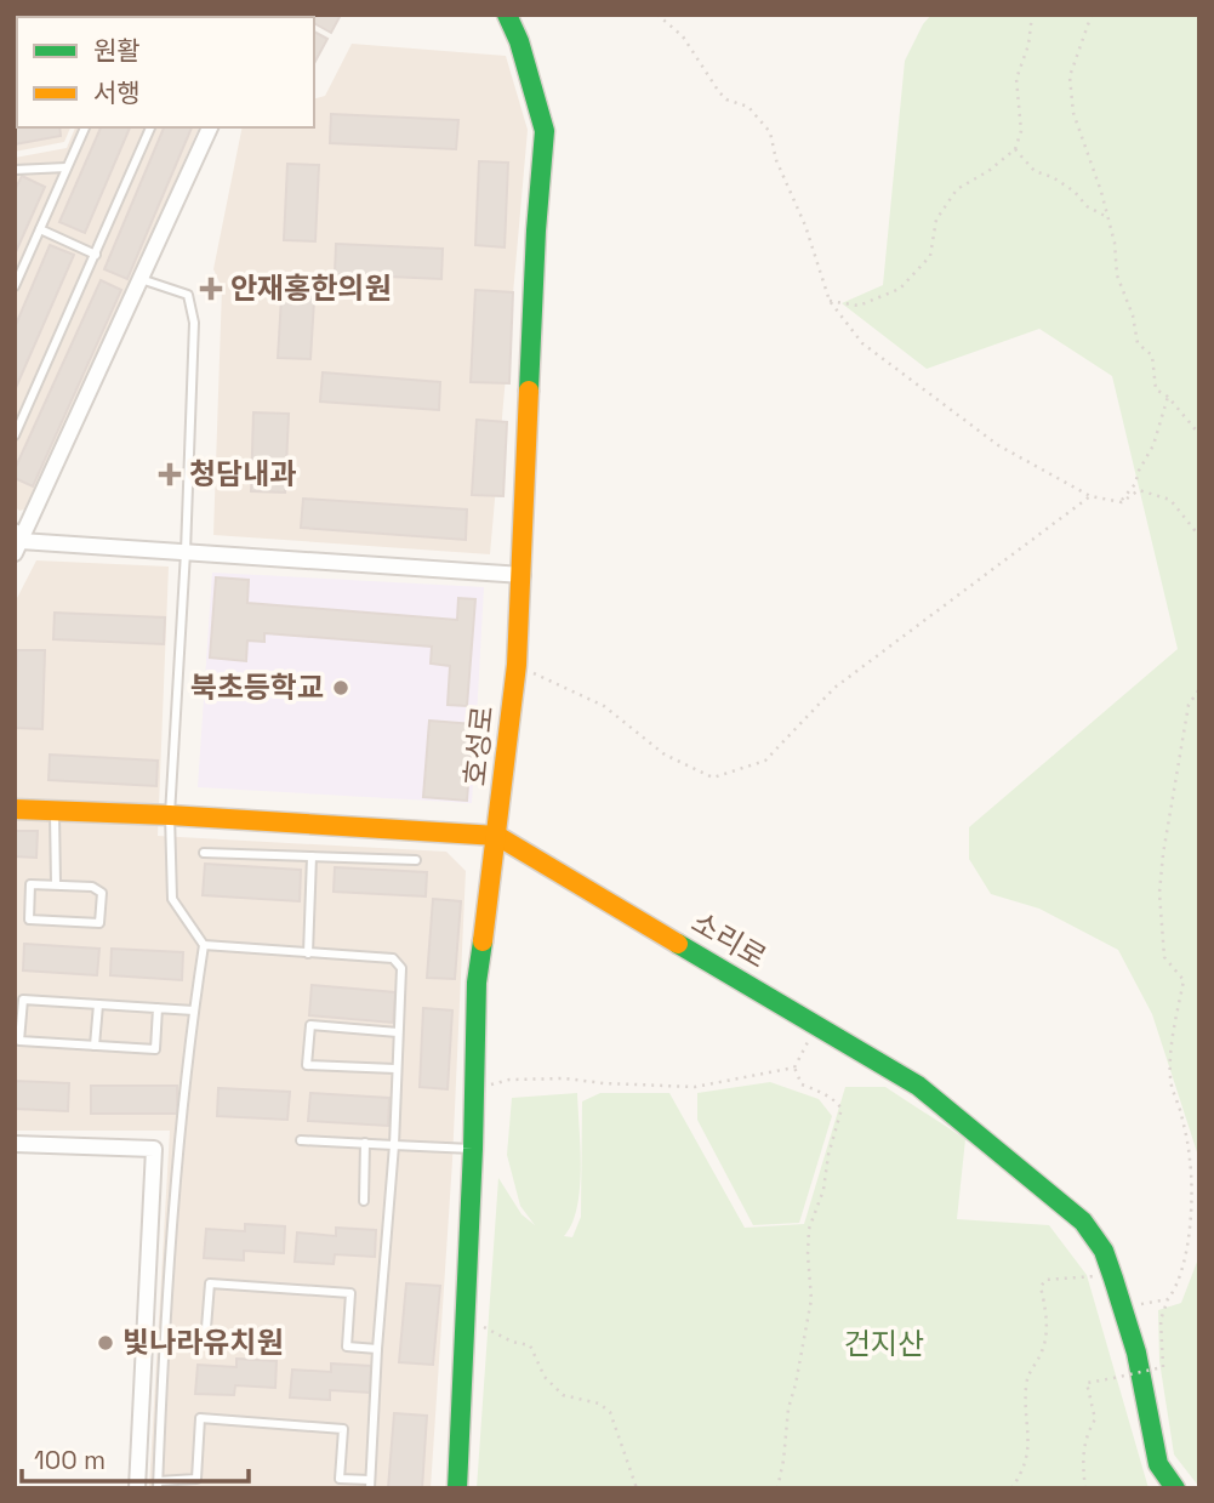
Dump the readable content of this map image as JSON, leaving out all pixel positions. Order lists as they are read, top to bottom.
{
  "streets": {
    "street": ["호성로", "소리로"]
  },
  "crossings": [
    ["호성로", "소리로"]
  ],
  "parks": ["건지산"],
  "places": {
    "health": ["안재홍한의원", "청담내과"],
    "other": ["북초등학교", "빛나라유치원"]
  },
  "legend": ["원활", "서행"],
  "scale_bar": "100 m"
}
